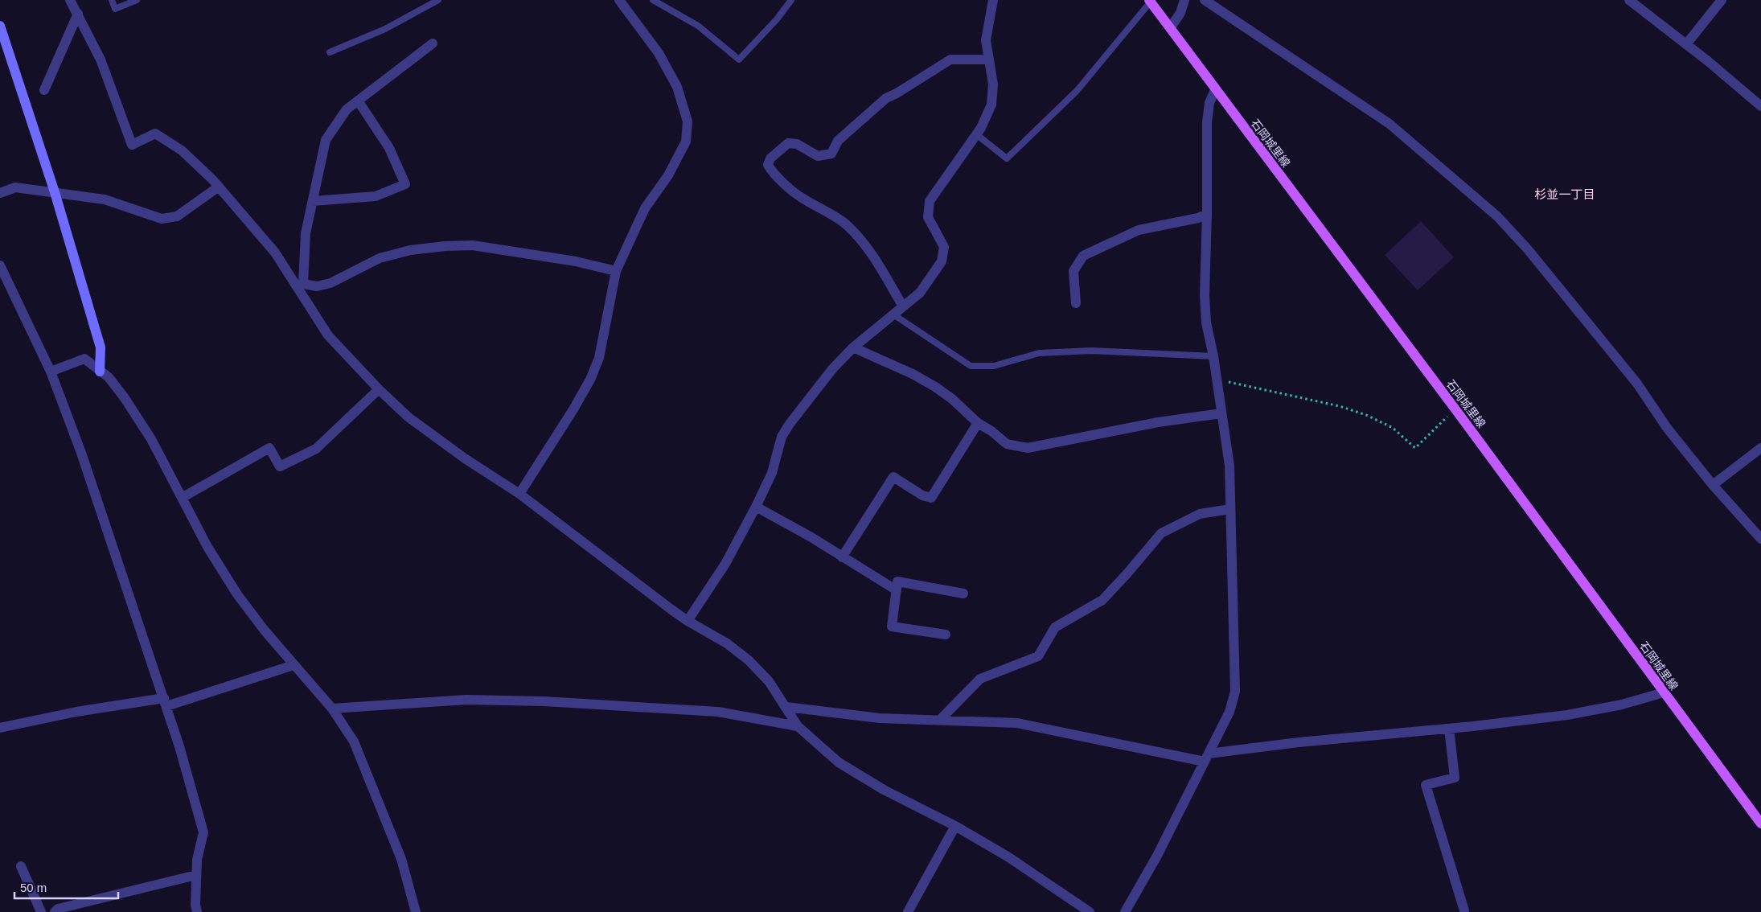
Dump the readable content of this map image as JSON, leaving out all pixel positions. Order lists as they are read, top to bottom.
{
  "streets": {
    "main road": ["石岡城里線"]
  },
  "districts": ["杉並一丁目"],
  "scale_bar": "50 m"
}
